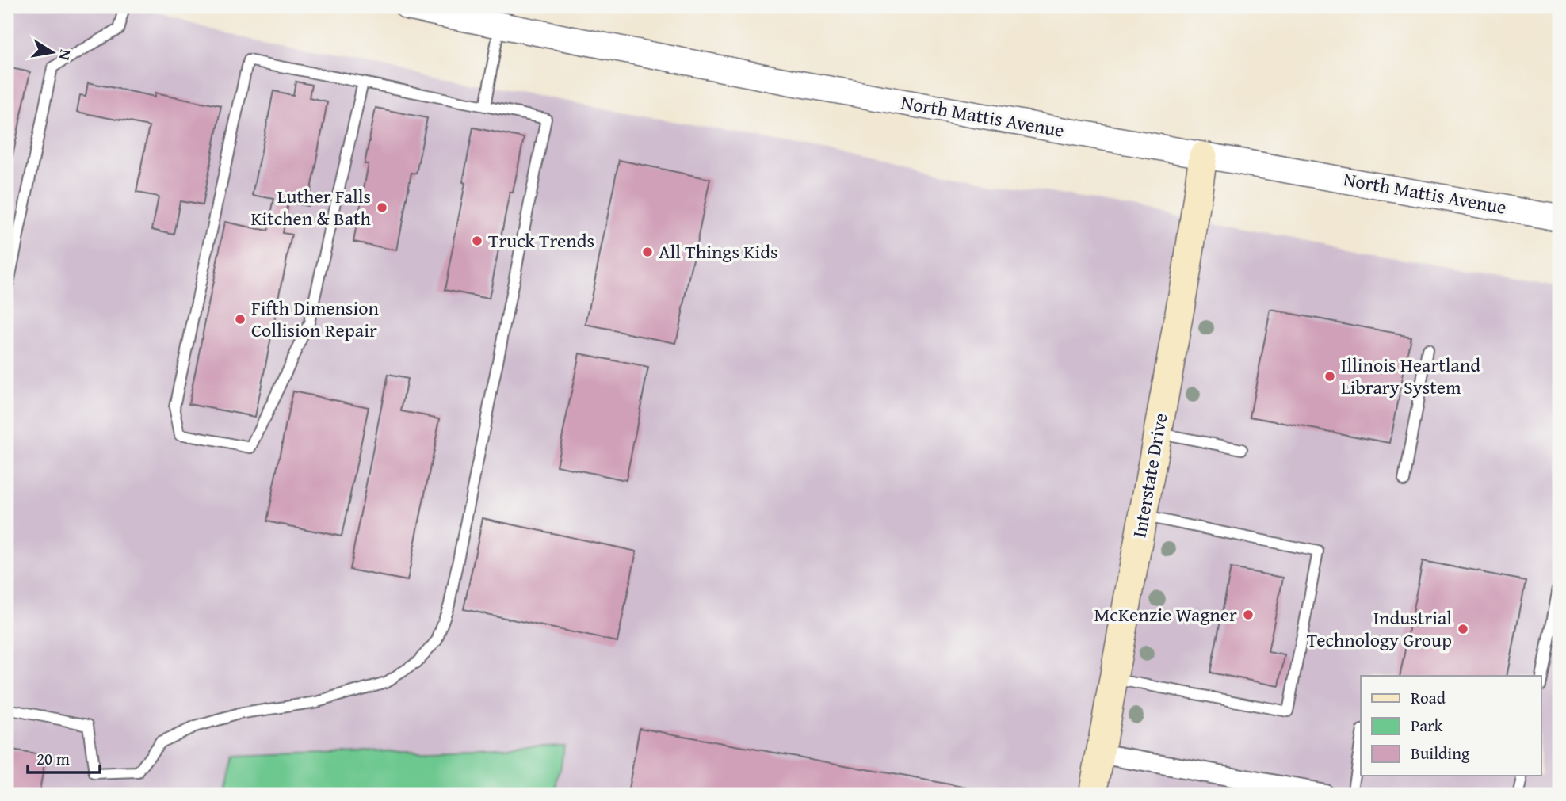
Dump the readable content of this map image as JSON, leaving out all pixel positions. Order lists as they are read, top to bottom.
{
  "streets": {
    "main road": ["Interstate Drive"],
    "street": ["North Mattis Avenue"]
  },
  "crossings": [
    ["North Mattis Avenue", "Interstate Drive"]
  ],
  "places": [
    "Luther Falls Kitchen & Bath",
    "Truck Trends",
    "All Things Kids",
    "Fifth Dimension Collision Repair",
    "Illinois Heartland Library System",
    "McKenzie Wagner",
    "Industrial Technology Group"
  ],
  "legend": ["Road", "Park", "Building"],
  "scale_bar": "20 m",
  "north": "right"
}
